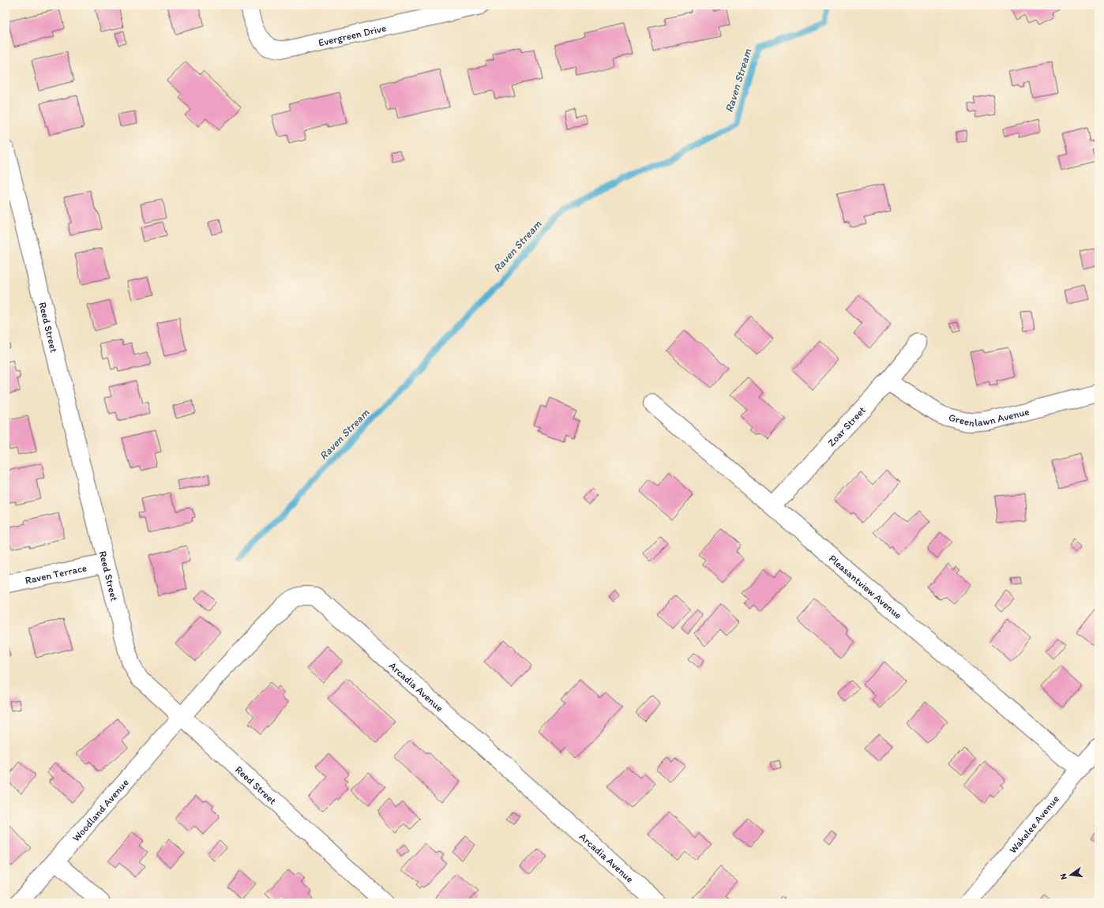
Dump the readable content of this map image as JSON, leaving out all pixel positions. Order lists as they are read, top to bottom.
{
  "streets": {
    "street": [
      "Evergreen Drive",
      "Reed Street",
      "Greenlawn Avenue",
      "Zoar Street",
      "Raven Terrace",
      "Pleasantview Avenue",
      "Arcadia Avenue",
      "Woodland Avenue",
      "Wakelee Avenue"
    ]
  },
  "crossings": [
    ["Reed Street", "Raven Terrace"],
    ["Reed Street", "Arcadia Avenue"],
    ["Reed Street", "Woodland Avenue"],
    ["Greenlawn Avenue", "Zoar Street"],
    ["Zoar Street", "Pleasantview Avenue"],
    ["Pleasantview Avenue", "Wakelee Avenue"],
    ["Arcadia Avenue", "Woodland Avenue"]
  ],
  "water": ["Raven Stream"],
  "north": "left"
}
